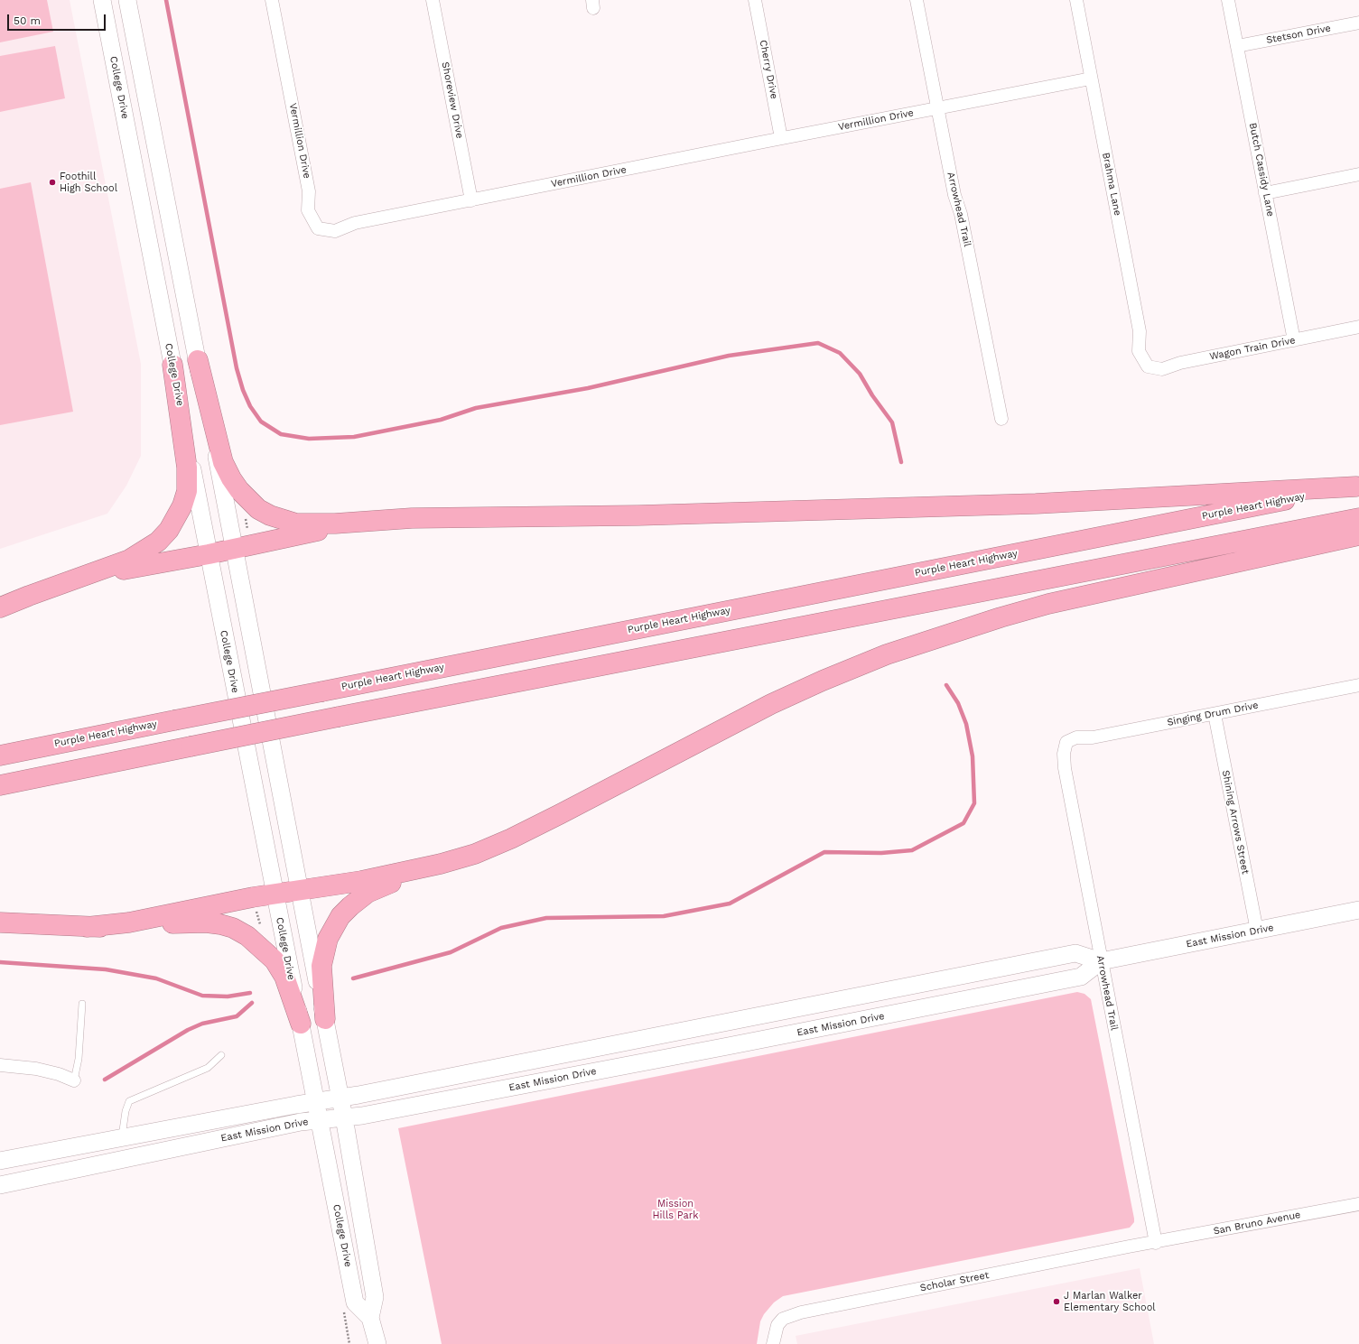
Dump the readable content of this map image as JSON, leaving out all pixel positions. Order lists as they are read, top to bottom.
{
  "streets": {
    "highway": ["Purple Heart Highway"],
    "main road": ["College Drive", "East Mission Drive"],
    "street": [
      "Stetson Drive",
      "Cherry Drive",
      "Shoreview Drive",
      "Vermillion Drive",
      "Butch Cassidy Lane",
      "Brahma Lane",
      "Arrowhead Trail",
      "Wagon Train Drive",
      "Singing Drum Drive",
      "Shining Arrows Street",
      "San Bruno Avenue",
      "Scholar Street"
    ]
  },
  "crossings": [
    ["Stetson Drive", "Butch Cassidy Lane"],
    ["Cherry Drive", "Vermillion Drive"],
    ["College Drive", "East Mission Drive"],
    ["Shoreview Drive", "Vermillion Drive"],
    ["Vermillion Drive", "Brahma Lane"],
    ["Vermillion Drive", "Arrowhead Trail"],
    ["Butch Cassidy Lane", "Wagon Train Drive"],
    ["Brahma Lane", "Wagon Train Drive"],
    ["Arrowhead Trail", "Singing Drum Drive"],
    ["Arrowhead Trail", "East Mission Drive"],
    ["Arrowhead Trail", "San Bruno Avenue"],
    ["Arrowhead Trail", "Scholar Street"],
    ["Singing Drum Drive", "Shining Arrows Street"],
    ["Shining Arrows Street", "East Mission Drive"],
    ["San Bruno Avenue", "Scholar Street"]
  ],
  "parks": ["Mission Hills Park"],
  "places": ["Foothill High School", "J Marlan Walker Elementary School"],
  "scale_bar": "50 m"
}
